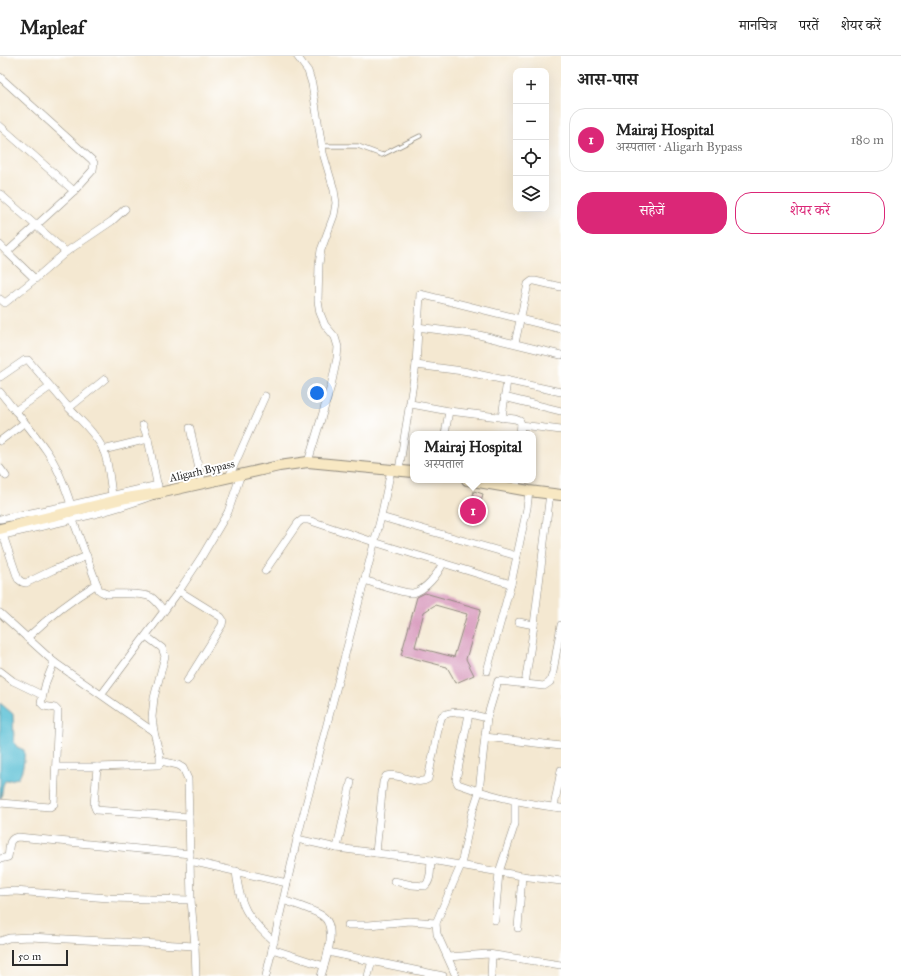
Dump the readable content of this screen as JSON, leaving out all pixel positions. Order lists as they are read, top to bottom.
{
  "streets": {
    "main road": ["Aligarh Bypass"]
  },
  "scale_bar": "50 m",
  "page": {
    "header": "Mapleaf",
    "nav": ["मानचित्र", "परतें", "शेयर करें"],
    "heading": "आस-पास",
    "map_buttons": ["+", "−"],
    "list": [
      {
        "mark": "1",
        "name": "Mairaj Hospital",
        "note": "अस्पताल · Aligarh Bypass",
        "value": "180 m"
      }
    ],
    "buttons": ["सहेजें", "शेयर करें"],
    "popup": ["Mairaj Hospital", "अस्पताल"],
    "pins": "1",
    "scale": "50 m"
  }
}
